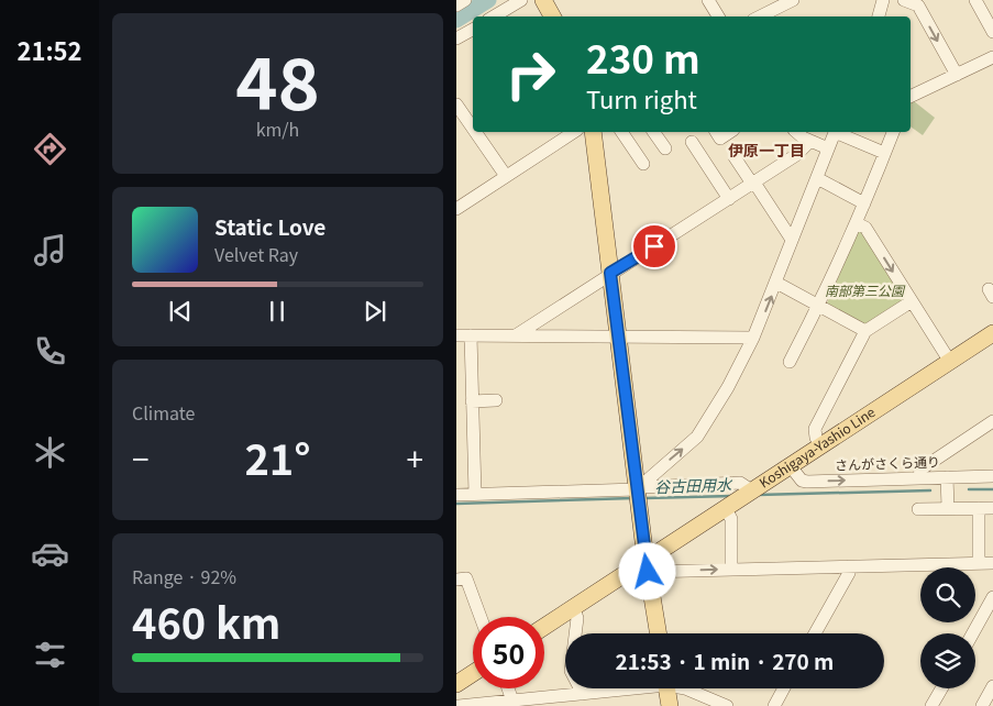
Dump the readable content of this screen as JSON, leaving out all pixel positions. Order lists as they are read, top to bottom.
{
  "streets": {
    "main road": ["Koshigaya-Yashio Line"],
    "street": ["さんがさくら通り"]
  },
  "crossings": [
    ["Koshigaya-Yashio Line", "さんがさくら通り"]
  ],
  "districts": ["伊原一丁目"],
  "water": ["谷古田用水"],
  "parks": ["南部第三公園"],
  "page": {
    "tabs": "21:52",
    "tile": [
      ["48", "km/h"],
      "Climate",
      ["Range · 92%", "460 km"]
    ],
    "turn": ["230 m", "Turn right"],
    "song": ["Static Love", "Velvet Ray"],
    "heat": ["−", "21°", "+"],
    "limit": "50",
    "trip": "21:53 · 1 min · 270 m"
  }
}
